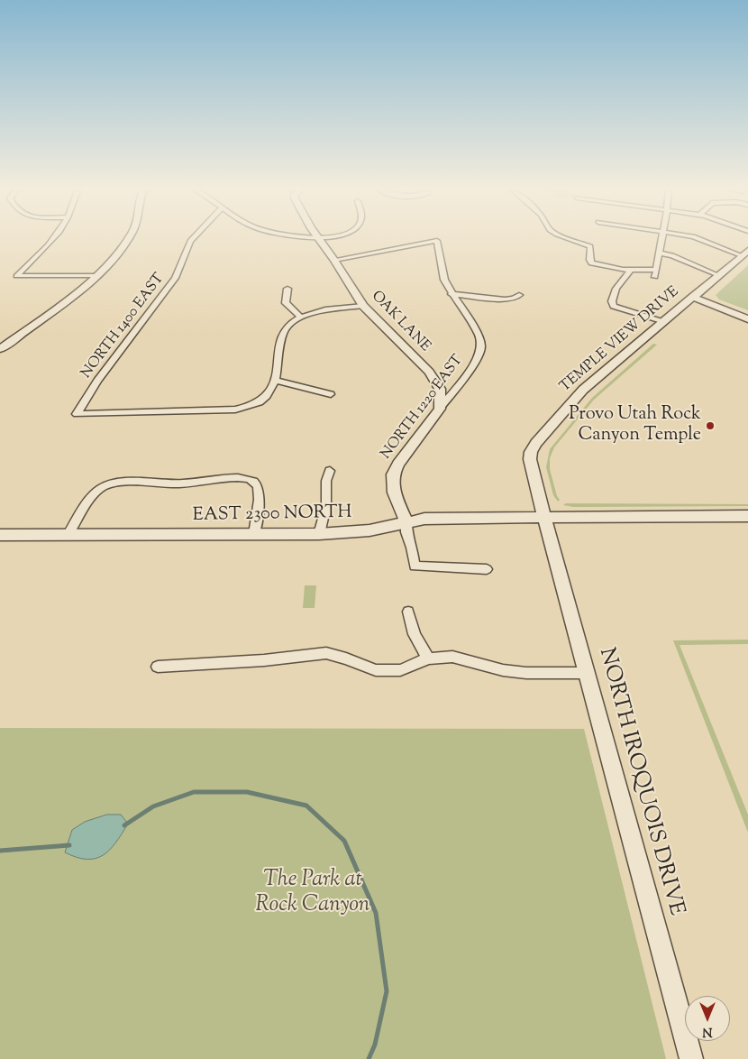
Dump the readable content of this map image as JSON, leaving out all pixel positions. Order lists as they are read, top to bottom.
{
  "streets": {
    "street": [
      "OAK LANE",
      "NORTH 1400 EAST",
      "TEMPLE VIEW DRIVE",
      "NORTH 1220 EAST",
      "EAST 2300 NORTH",
      "NORTH IROQUOIS DRIVE"
    ]
  },
  "crossings": [
    ["OAK LANE", "NORTH 1220 EAST"],
    ["TEMPLE VIEW DRIVE", "EAST 2300 NORTH"],
    ["TEMPLE VIEW DRIVE", "NORTH IROQUOIS DRIVE"],
    ["NORTH 1220 EAST", "EAST 2300 NORTH"],
    ["EAST 2300 NORTH", "NORTH IROQUOIS DRIVE"]
  ],
  "parks": ["The Park at Rock Canyon"],
  "places": ["Provo Utah Rock Canyon Temple"],
  "north": "bottom"
}
